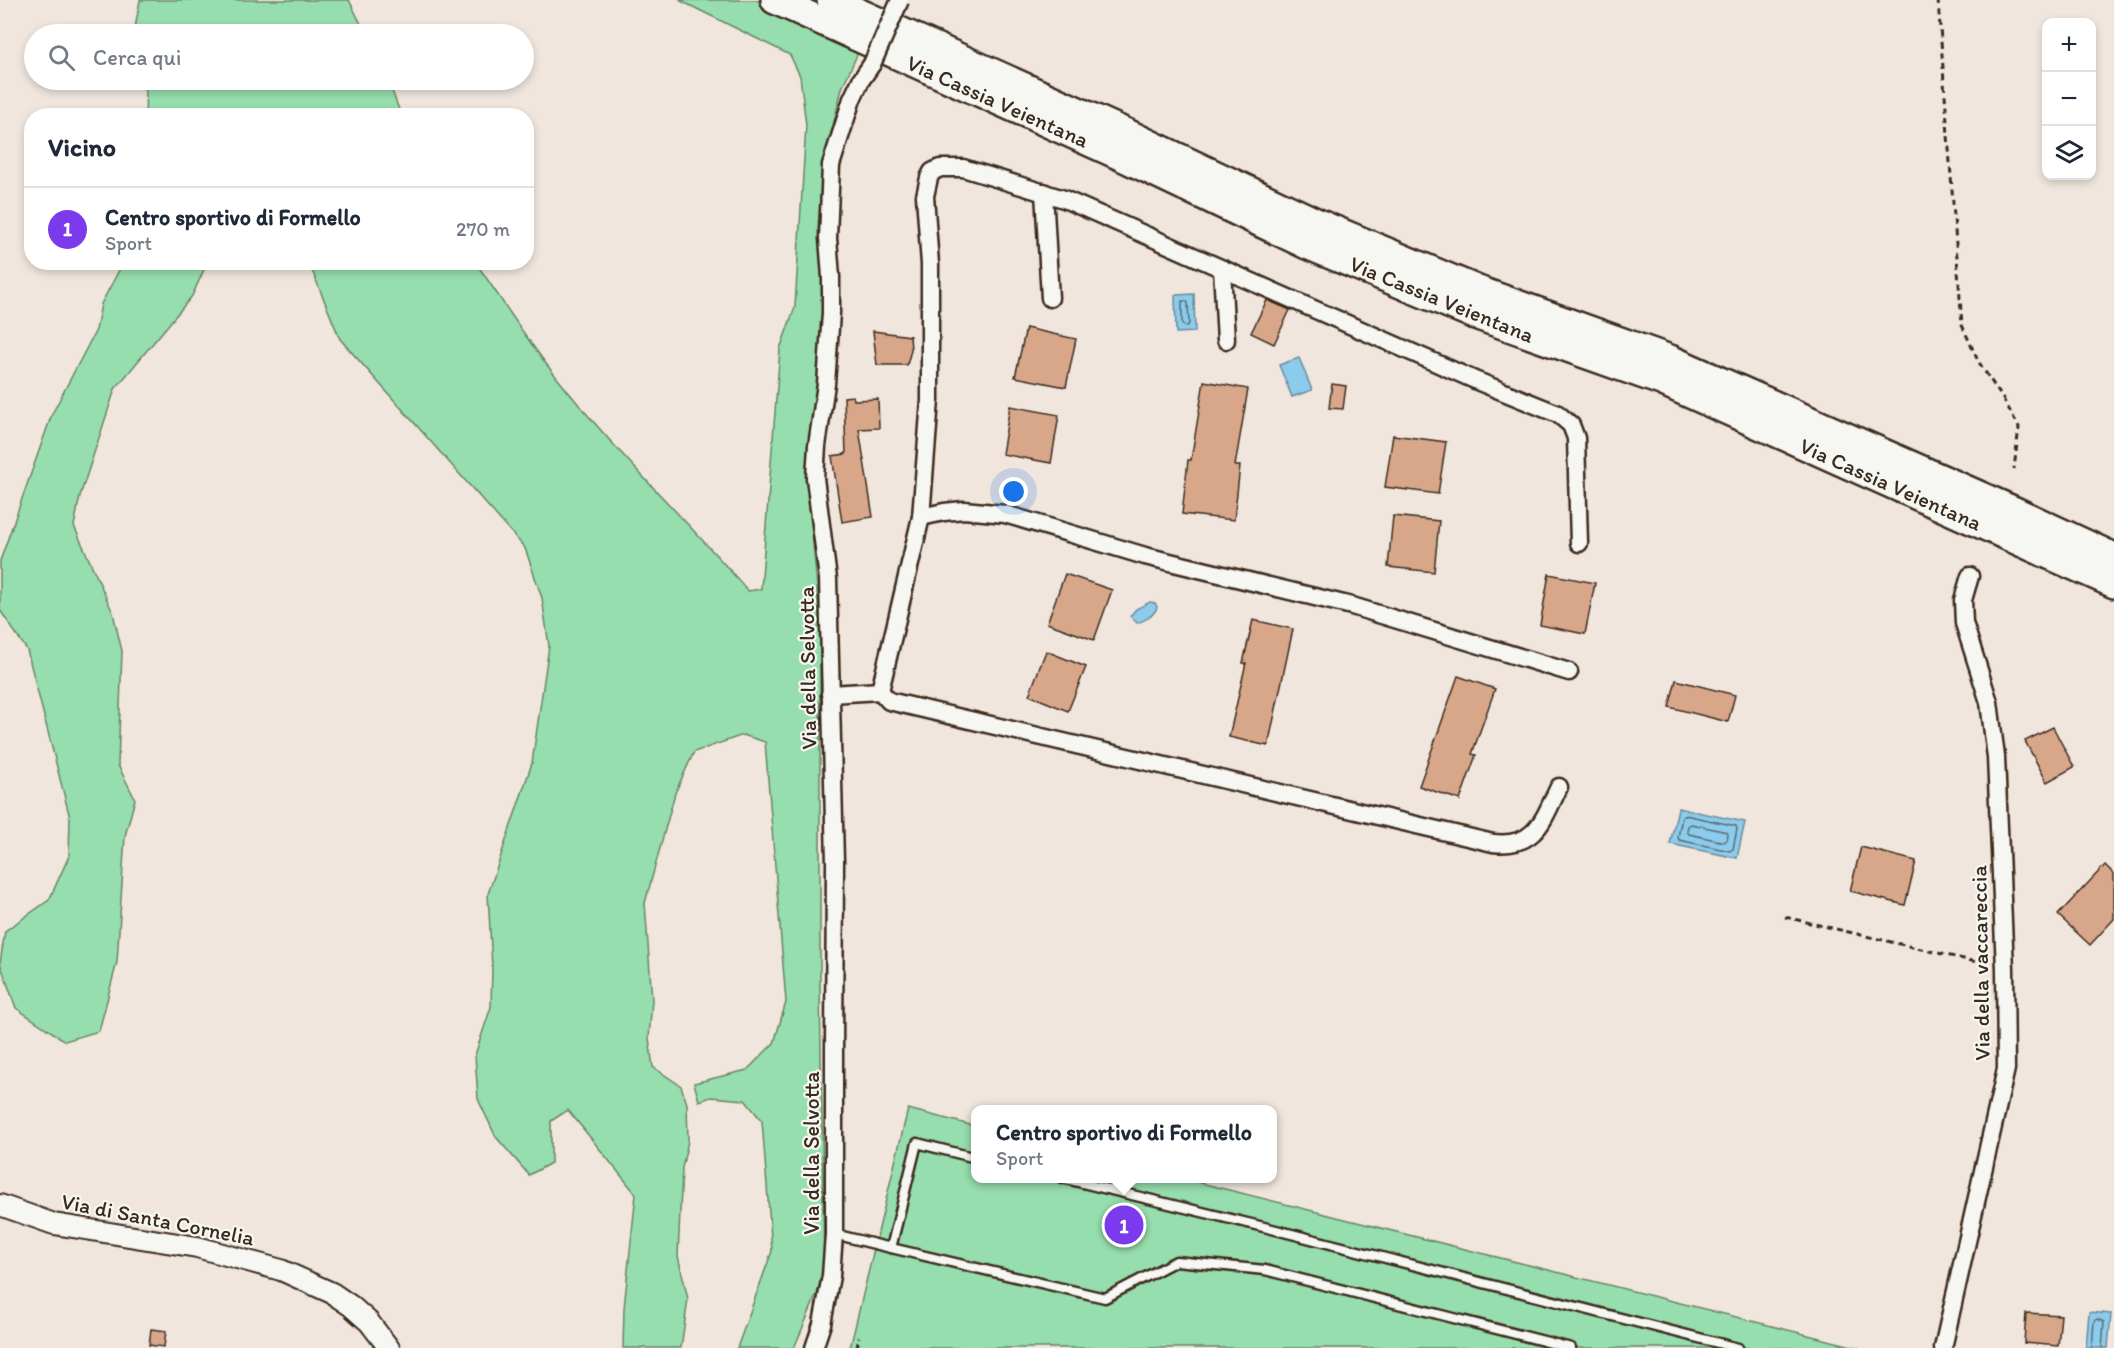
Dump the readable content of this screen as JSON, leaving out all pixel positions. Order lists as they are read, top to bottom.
{
  "streets": {
    "highway": ["Via Cassia Veientana"],
    "street": ["Via della Selvotta", "Via della vaccareccia", "Via di Santa Cornelia"]
  },
  "page": {
    "map_buttons": ["+", "−"],
    "search": "Cerca qui",
    "heading": "Vicino",
    "list": [
      {
        "mark": "1",
        "name": "Centro sportivo di Formello",
        "note": "Sport",
        "value": "270 m"
      }
    ],
    "popup": ["Centro sportivo di Formello", "Sport"],
    "pins": "1"
  }
}
